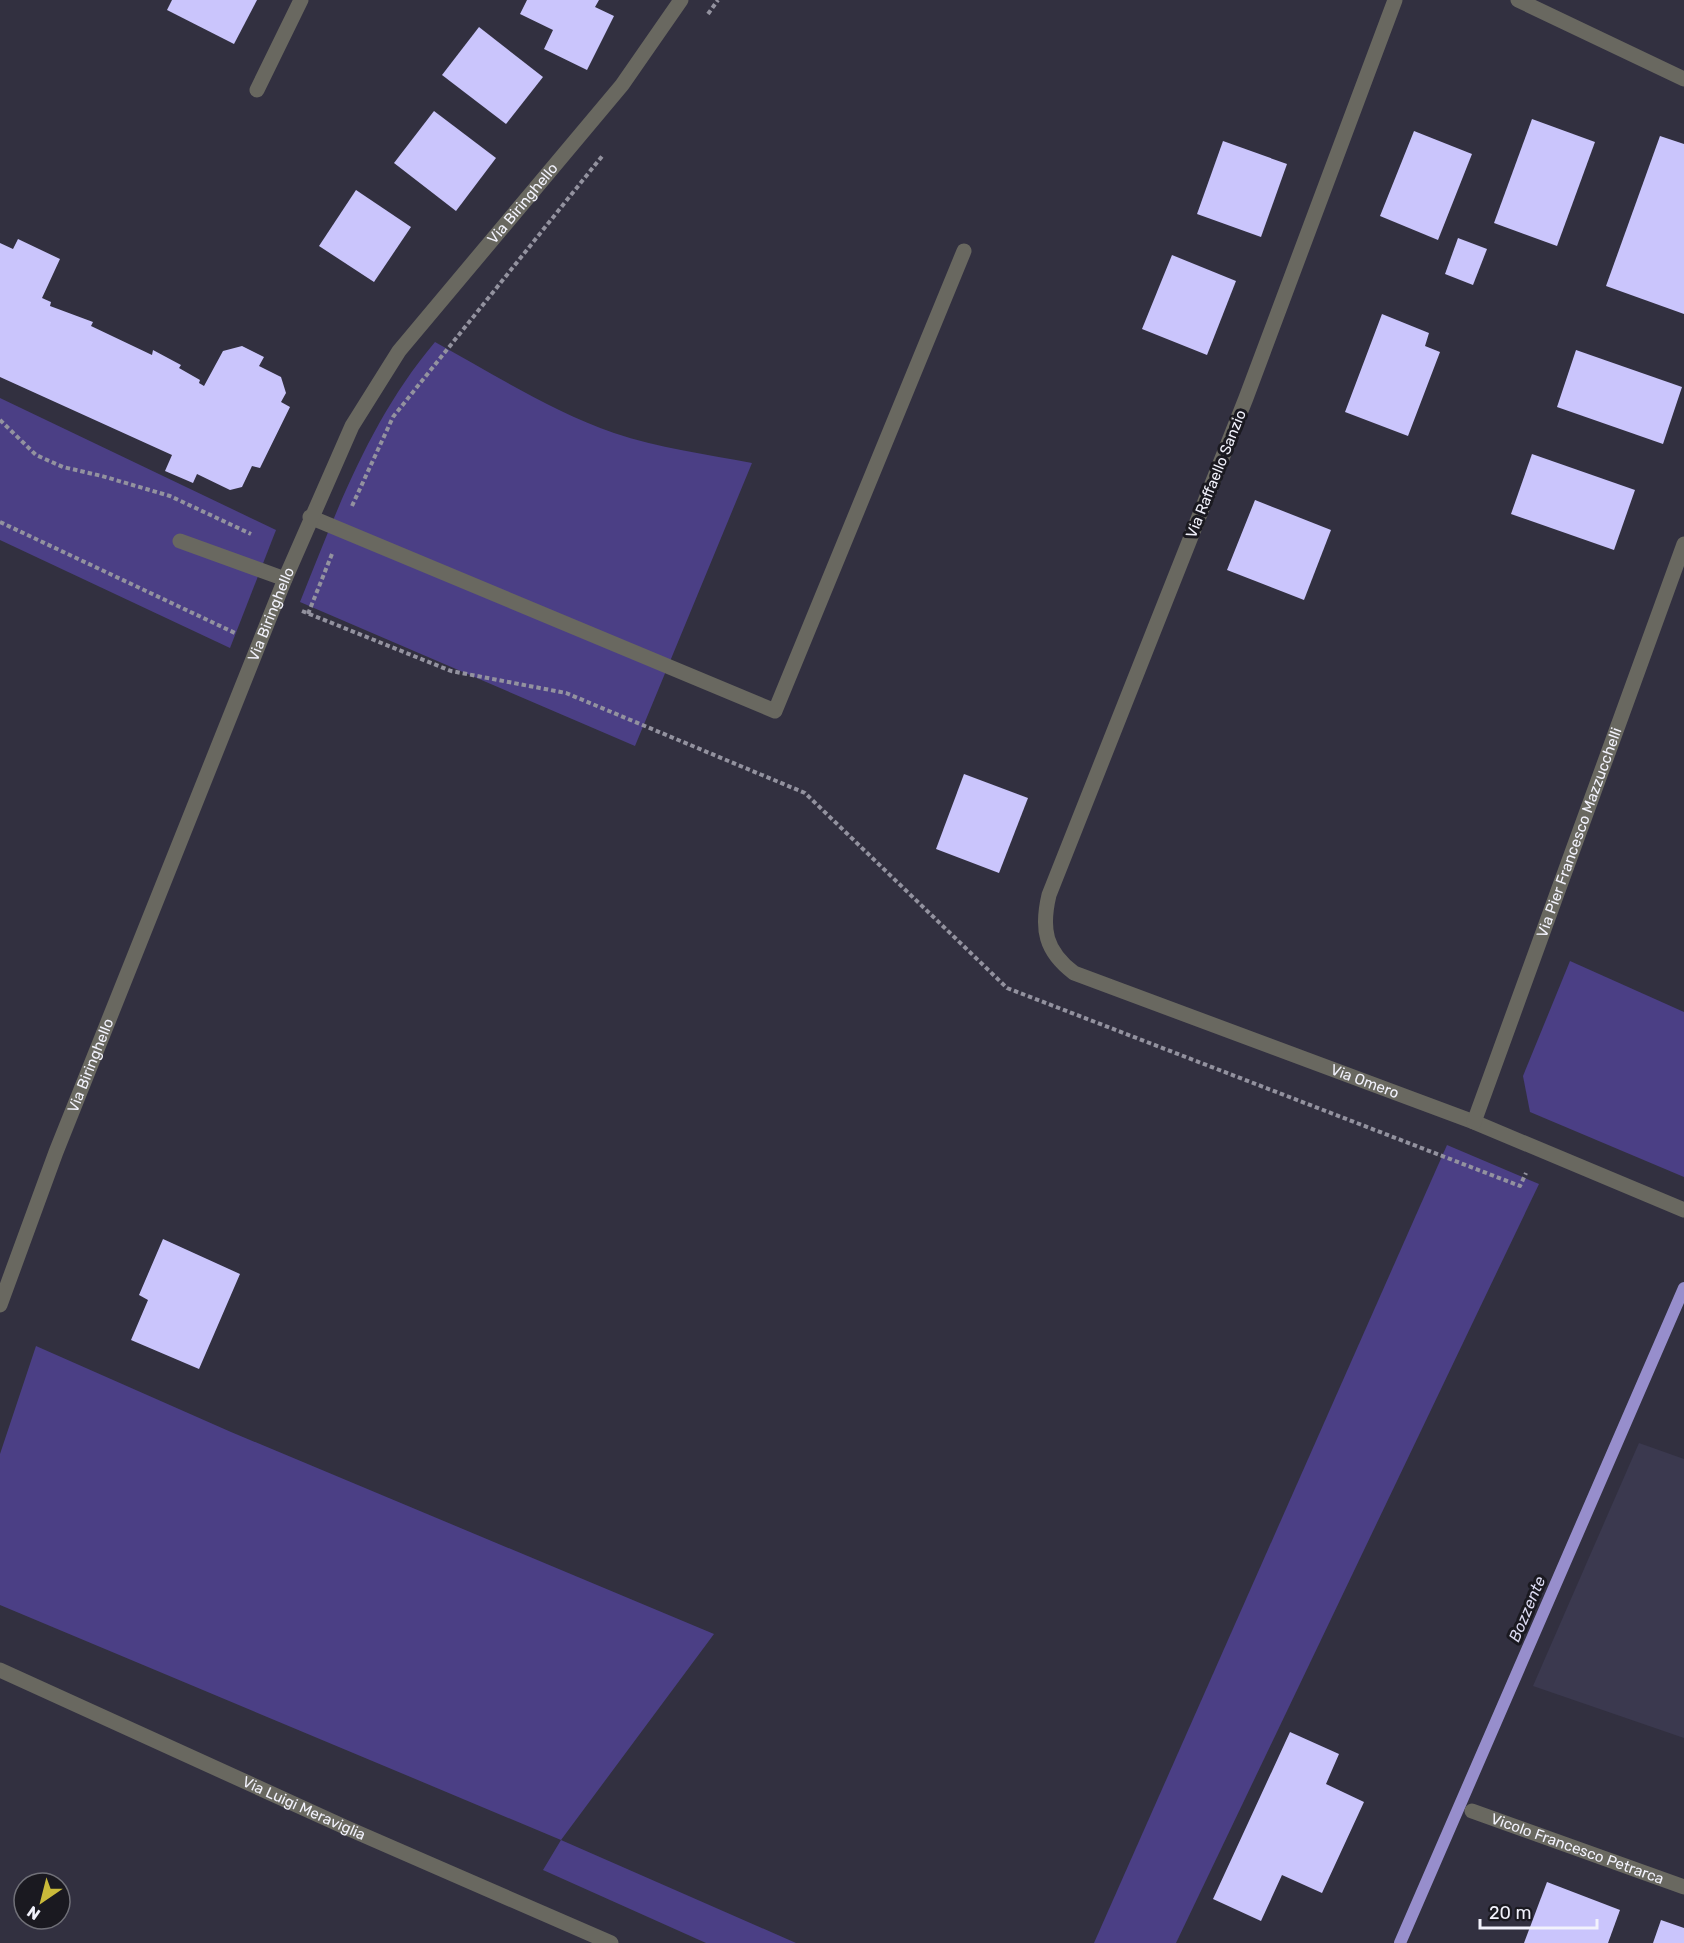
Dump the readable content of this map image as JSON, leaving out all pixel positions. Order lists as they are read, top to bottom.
{
  "streets": {
    "street": [
      "Via Biringhello",
      "Via Raffaello Sanzio",
      "Via Pier Francesco Mazzucchelli",
      "Via Omero",
      "Via Luigi Meraviglia",
      "Vicolo Francesco Petrarca"
    ]
  },
  "crossings": [
    ["Via Raffaello Sanzio", "Via Omero"],
    ["Via Pier Francesco Mazzucchelli", "Via Omero"]
  ],
  "water": ["Bozzente"],
  "scale_bar": "20 m",
  "north": "bottom left"
}
